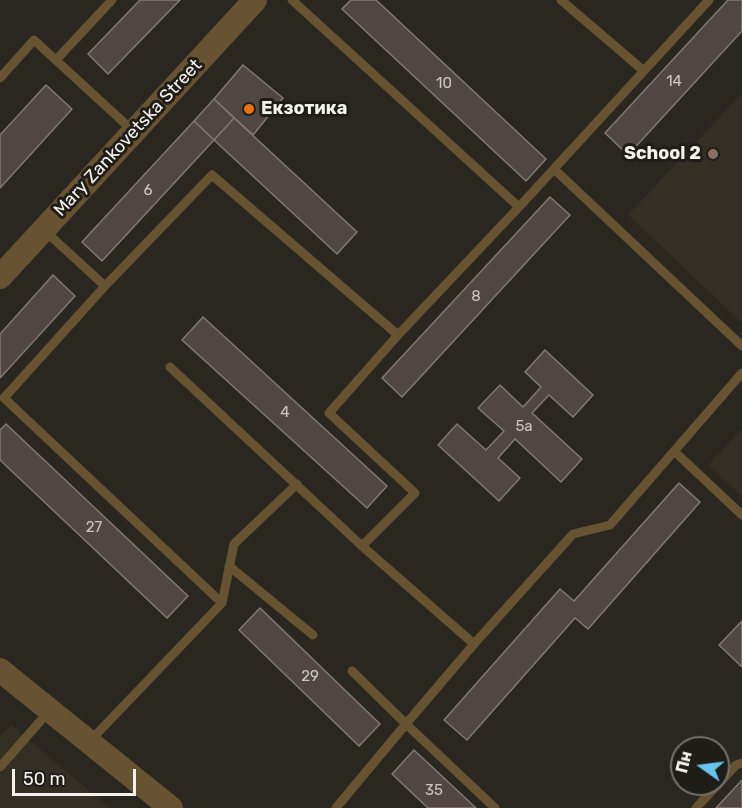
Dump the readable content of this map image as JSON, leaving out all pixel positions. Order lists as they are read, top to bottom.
{
  "streets": {
    "street": ["Mary Zankovetska Street"]
  },
  "places": ["Екзотика", "School 2"],
  "house_numbers": [
    "14",
    "10",
    "6",
    "8",
    "4",
    "5а",
    "27",
    "29",
    "35"
  ],
  "scale_bar": "50 m",
  "north": "left"
}
